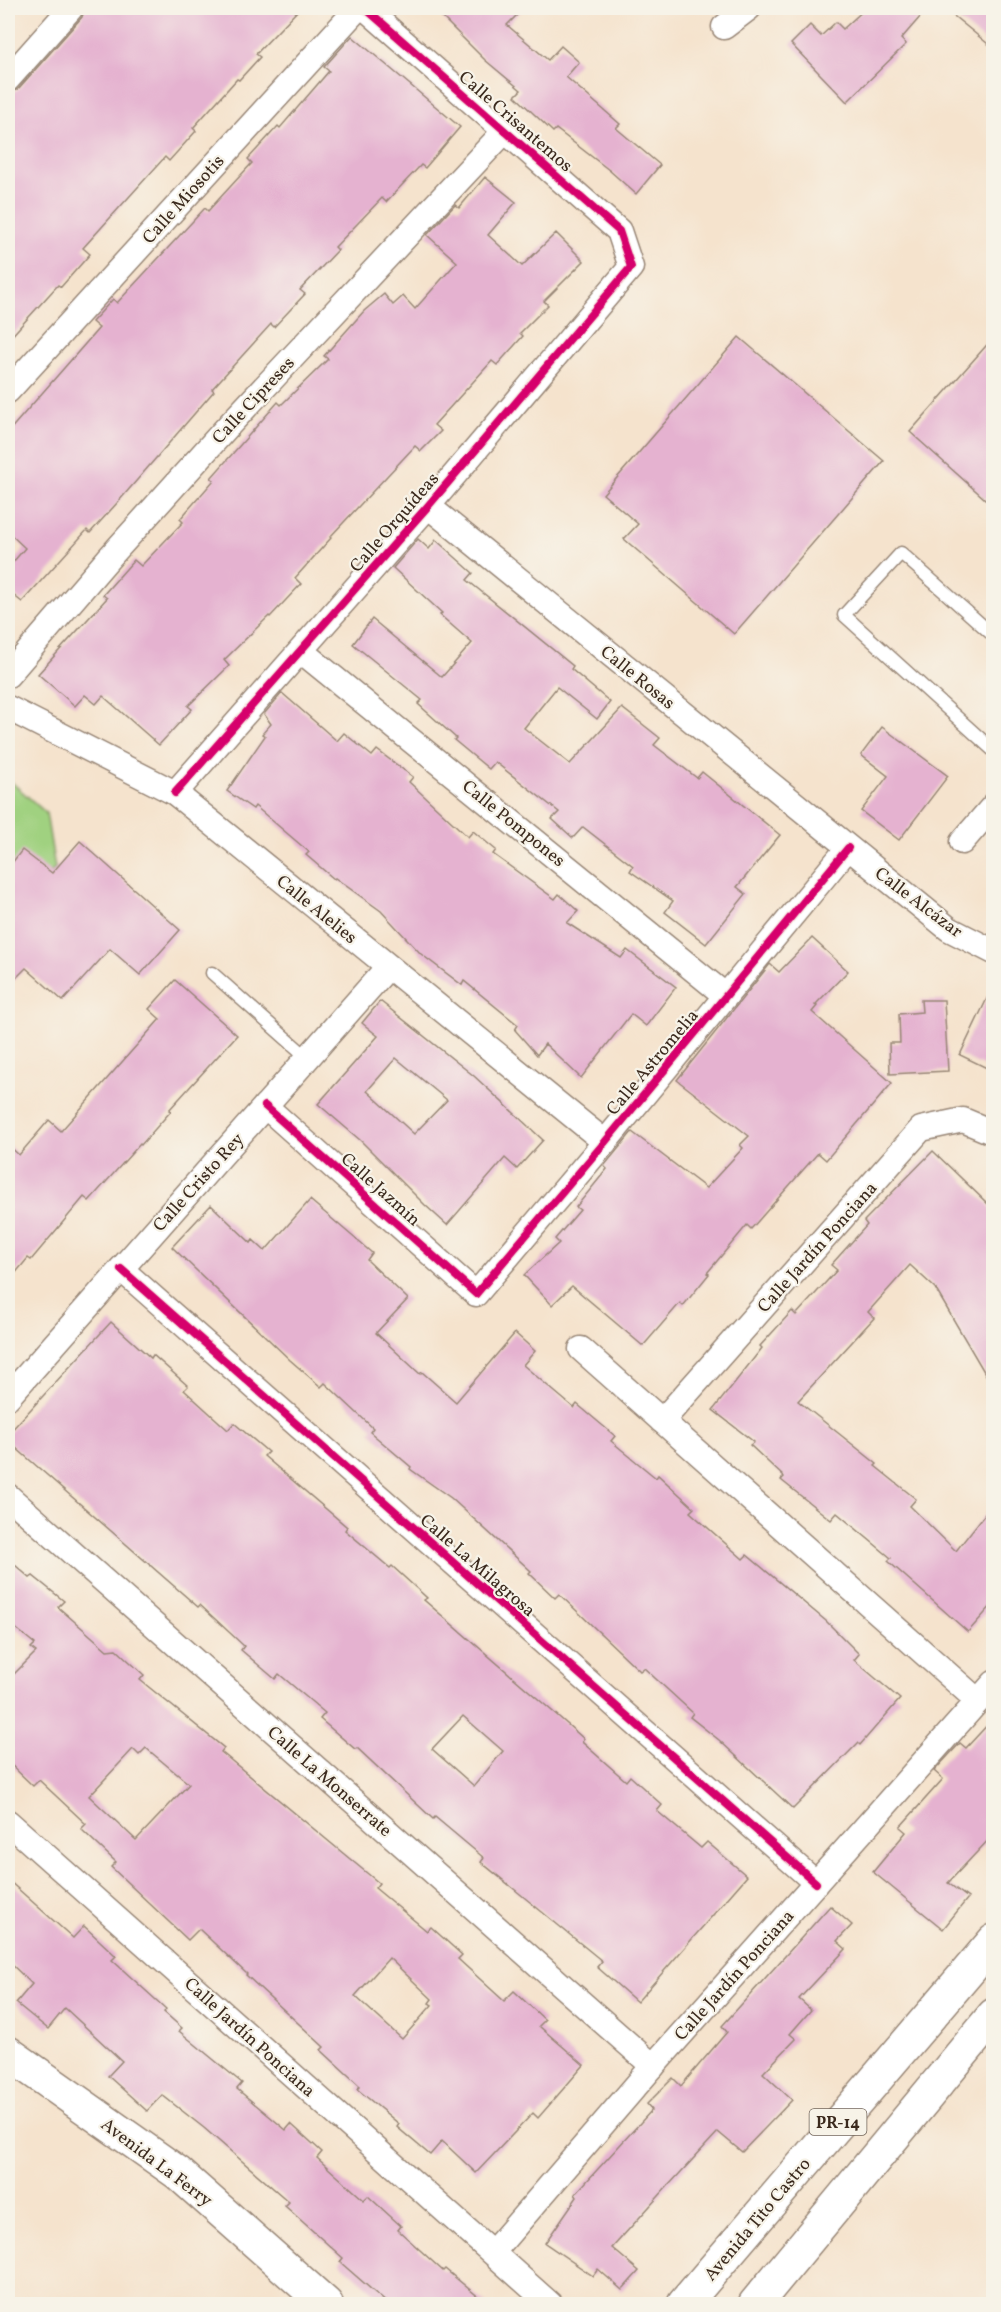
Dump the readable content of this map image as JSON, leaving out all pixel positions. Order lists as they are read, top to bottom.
{
  "streets": {
    "main road": ["PR-14", "Avenida La Ferry", "Avenida Tito Castro"],
    "street": [
      "Calle Crisantemos",
      "Calle Miosotis",
      "Calle Cipreses",
      "Calle Orquídeas",
      "Calle Rosas",
      "Calle Pompones",
      "Calle Alcázar",
      "Calle Alelies",
      "Calle Astromelia",
      "Calle Cristo Rey",
      "Calle Jazmín",
      "Calle Jardín Ponciana",
      "Calle La Milagrosa",
      "Calle La Monserrate"
    ]
  },
  "crossings": [
    ["Calle Crisantemos", "Calle Cipreses"],
    ["Calle Crisantemos", "Calle Orquídeas"],
    ["Calle Orquídeas", "Calle Rosas"],
    ["Calle Orquídeas", "Calle Pompones"],
    ["Calle Orquídeas", "Calle Alelies"],
    ["Calle Rosas", "Calle Alcázar"],
    ["Calle Rosas", "Calle Astromelia"],
    ["Calle Pompones", "Calle Astromelia"],
    ["Calle Alcázar", "Calle Astromelia"],
    ["Calle Alelies", "Calle Astromelia"],
    ["Calle Alelies", "Calle Cristo Rey"],
    ["Calle Astromelia", "Calle Jazmín"],
    ["Calle Cristo Rey", "Calle Jazmín"],
    ["Calle Cristo Rey", "Calle La Milagrosa"],
    ["Calle Jardín Ponciana", "Calle La Milagrosa"],
    ["Calle Jardín Ponciana", "Calle La Monserrate"]
  ]
}
